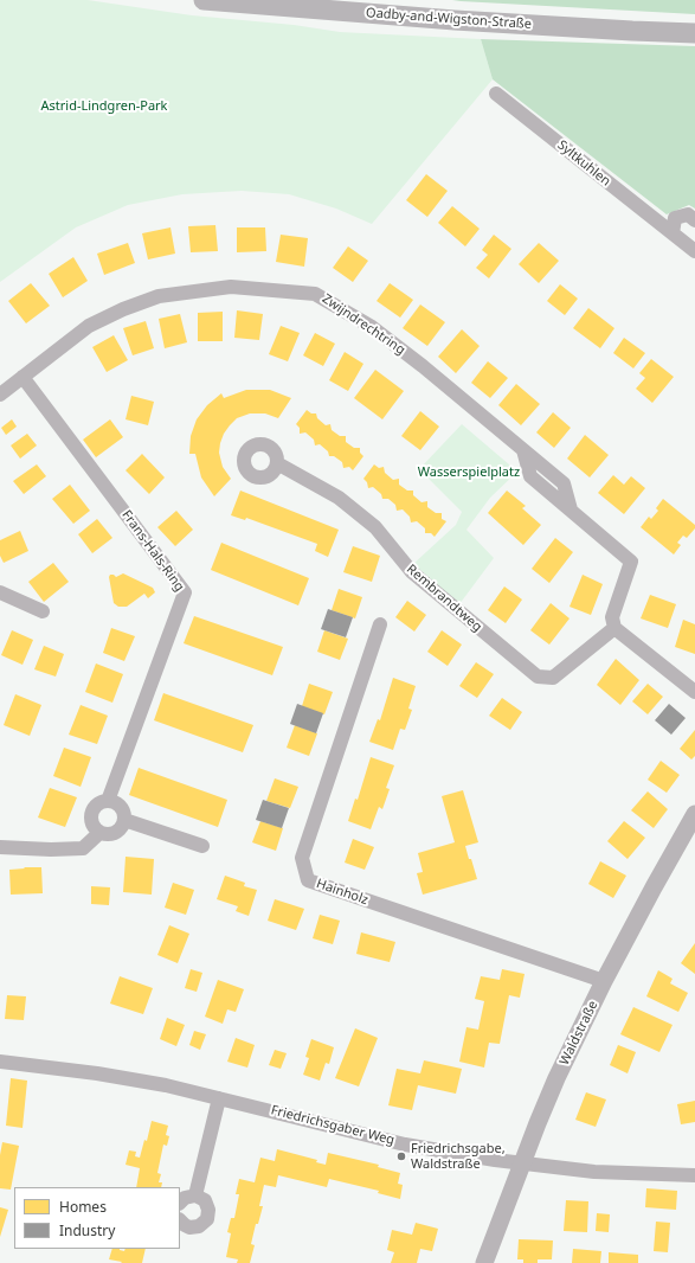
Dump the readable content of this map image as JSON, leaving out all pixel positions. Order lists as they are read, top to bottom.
{
  "streets": {
    "main road": ["Oadby-and-Wigston-Straße"],
    "street": [
      "Syltkuhlen",
      "Zwijndrechtring",
      "Frans-Hals-Ring",
      "Rembrandtweg",
      "Hainholz",
      "Waldstraße",
      "Friedrichsgaber Weg"
    ]
  },
  "crossings": [
    ["Zwijndrechtring", "Frans-Hals-Ring"],
    ["Zwijndrechtring", "Rembrandtweg"],
    ["Hainholz", "Waldstraße"],
    ["Waldstraße", "Friedrichsgaber Weg"]
  ],
  "parks": ["Astrid-Lindgren-Park", "Wasserspielplatz"],
  "places": ["Friedrichsgabe, Waldstraße"],
  "legend": ["Homes", "Industry"]
}
